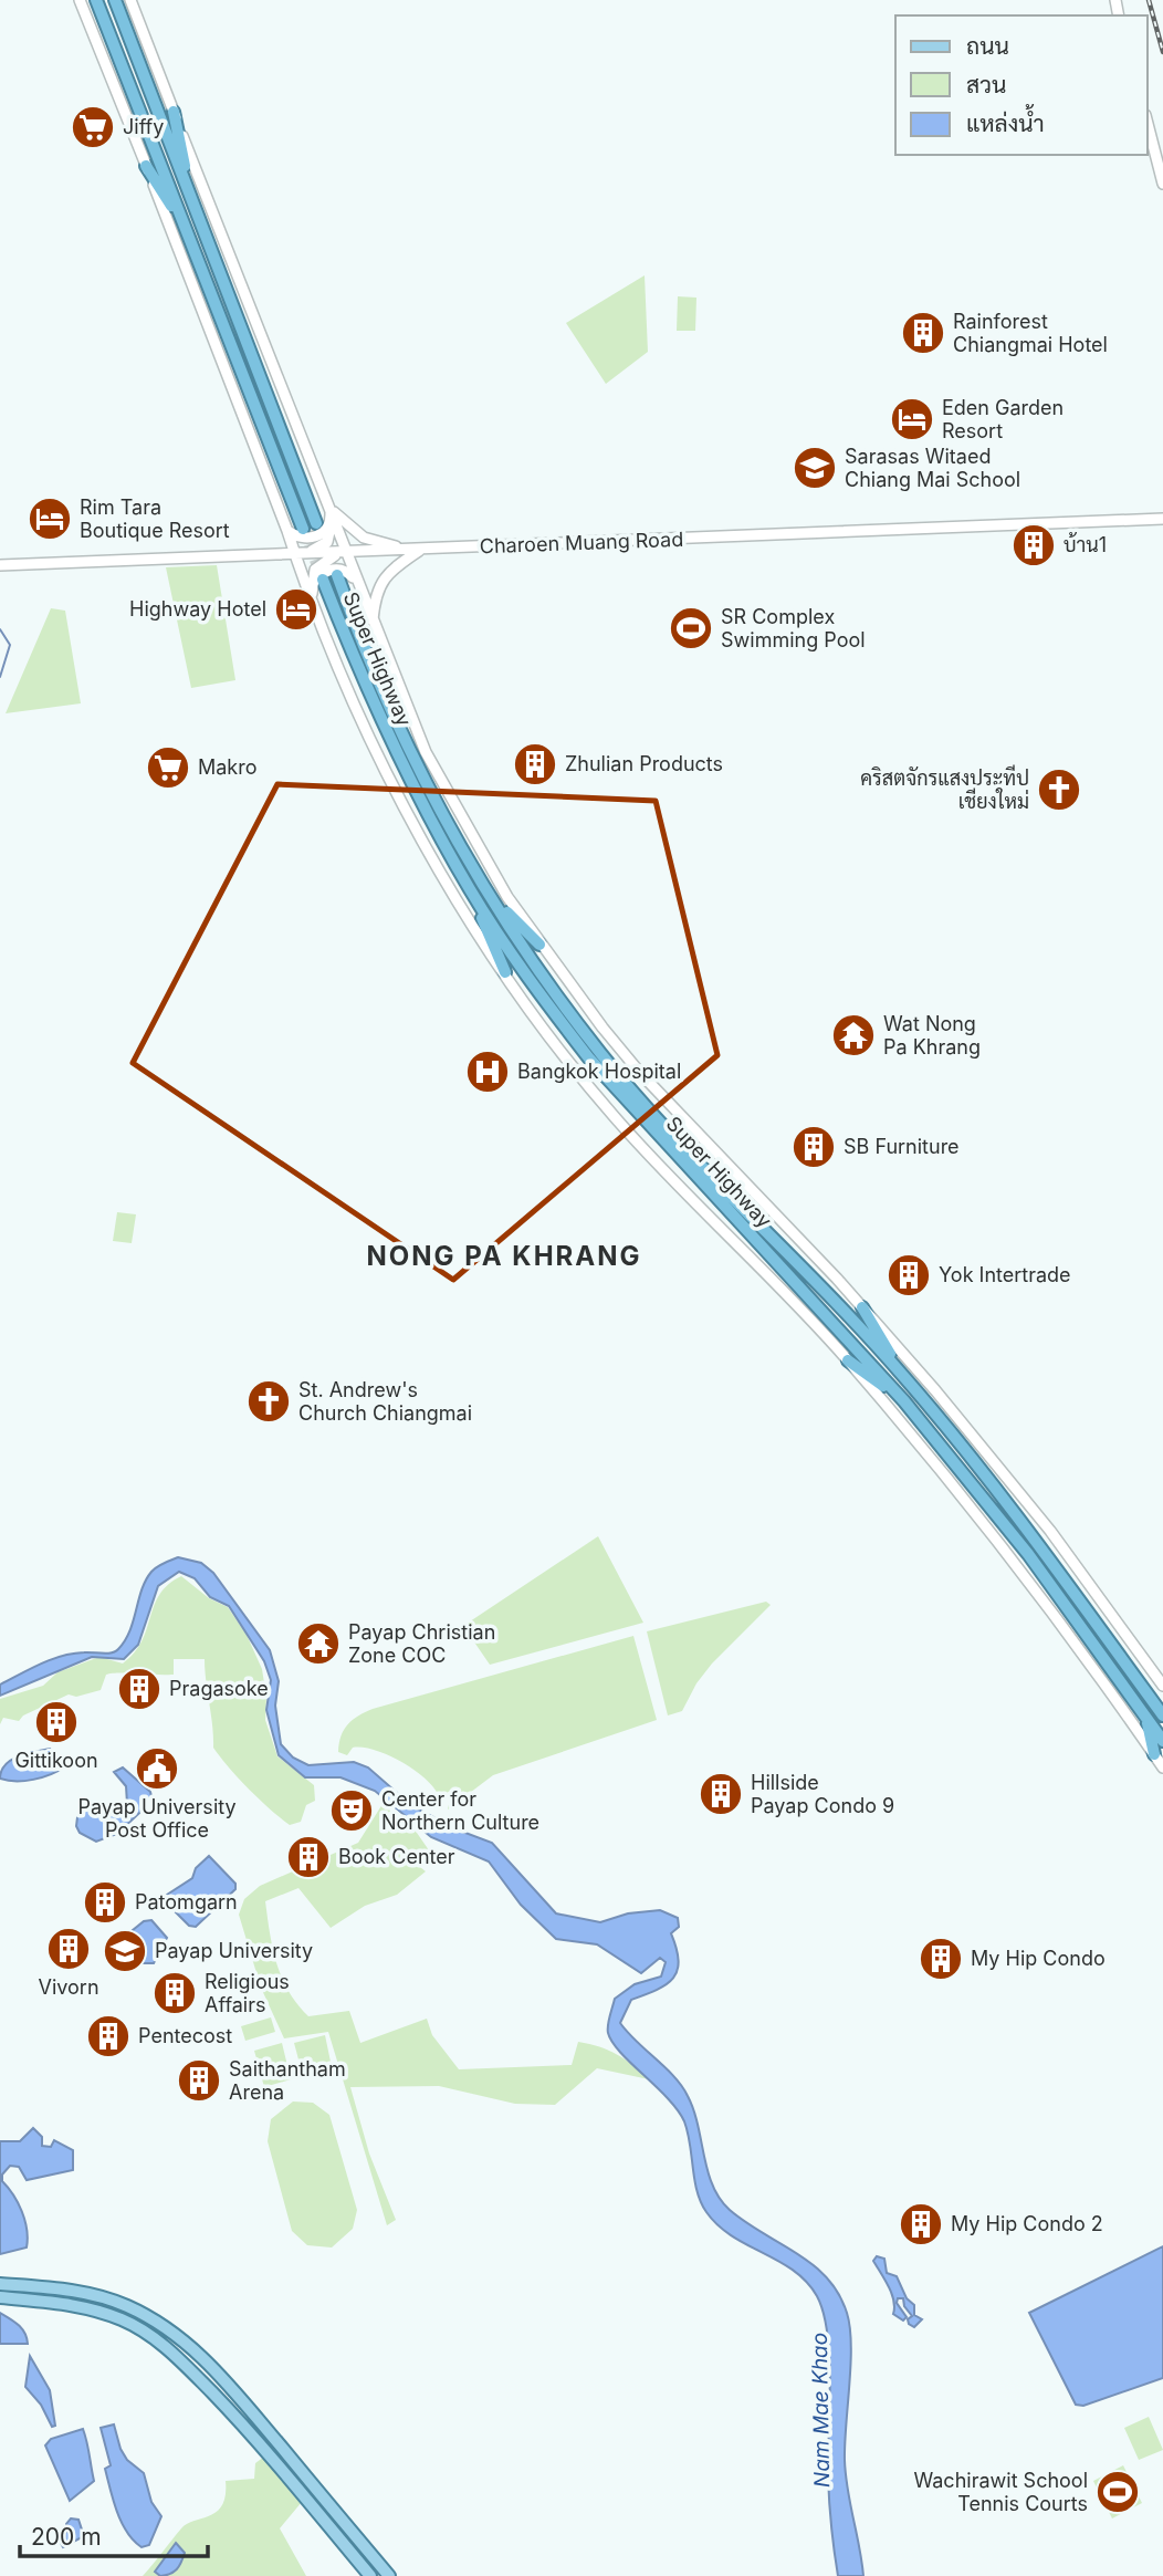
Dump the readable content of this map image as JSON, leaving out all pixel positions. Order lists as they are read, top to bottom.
{
  "streets": {
    "highway": ["Super Highway"],
    "main road": ["Charoen Muang Road"]
  },
  "districts": ["NONG PA KHRANG"],
  "water": ["Nam Mae Khao"],
  "places": {
    "supermarket": ["Jiffy", "Makro"],
    "building": [
      "Rainforest Chiangmai Hotel",
      "บ้าน1",
      "Zhulian Products",
      "SB Furniture",
      "Yok Intertrade",
      "Pragasoke",
      "Gittikoon",
      "Hillside Payap Condo 9",
      "Book Center",
      "Patomgarn",
      "Vivorn",
      "My Hip Condo",
      "Religious Affairs",
      "Pentecost",
      "Saithantham Arena",
      "My Hip Condo 2"
    ],
    "hotel": ["Eden Garden Resort", "Rim Tara Boutique Resort", "Highway Hotel"],
    "school or university": ["Sarasas Witaed Chiang Mai School", "Payap University"],
    "sports": ["SR Complex Swimming Pool", "Wachirawit School Tennis Courts"],
    "church": ["คริสตจักรแสงประทีป เชียงใหม่", "St. Andrew's Church Chiangmai"],
    "temple": ["Wat Nong Pa Khrang", "Payap Christian Zone COC"],
    "hospital": ["Bangkok Hospital"],
    "public building": ["Payap University Post Office"],
    "theatre": ["Center for Northern Culture"]
  },
  "legend": ["ถนน", "สวน", "แหล่งน้ำ"],
  "scale_bar": "200 m"
}
